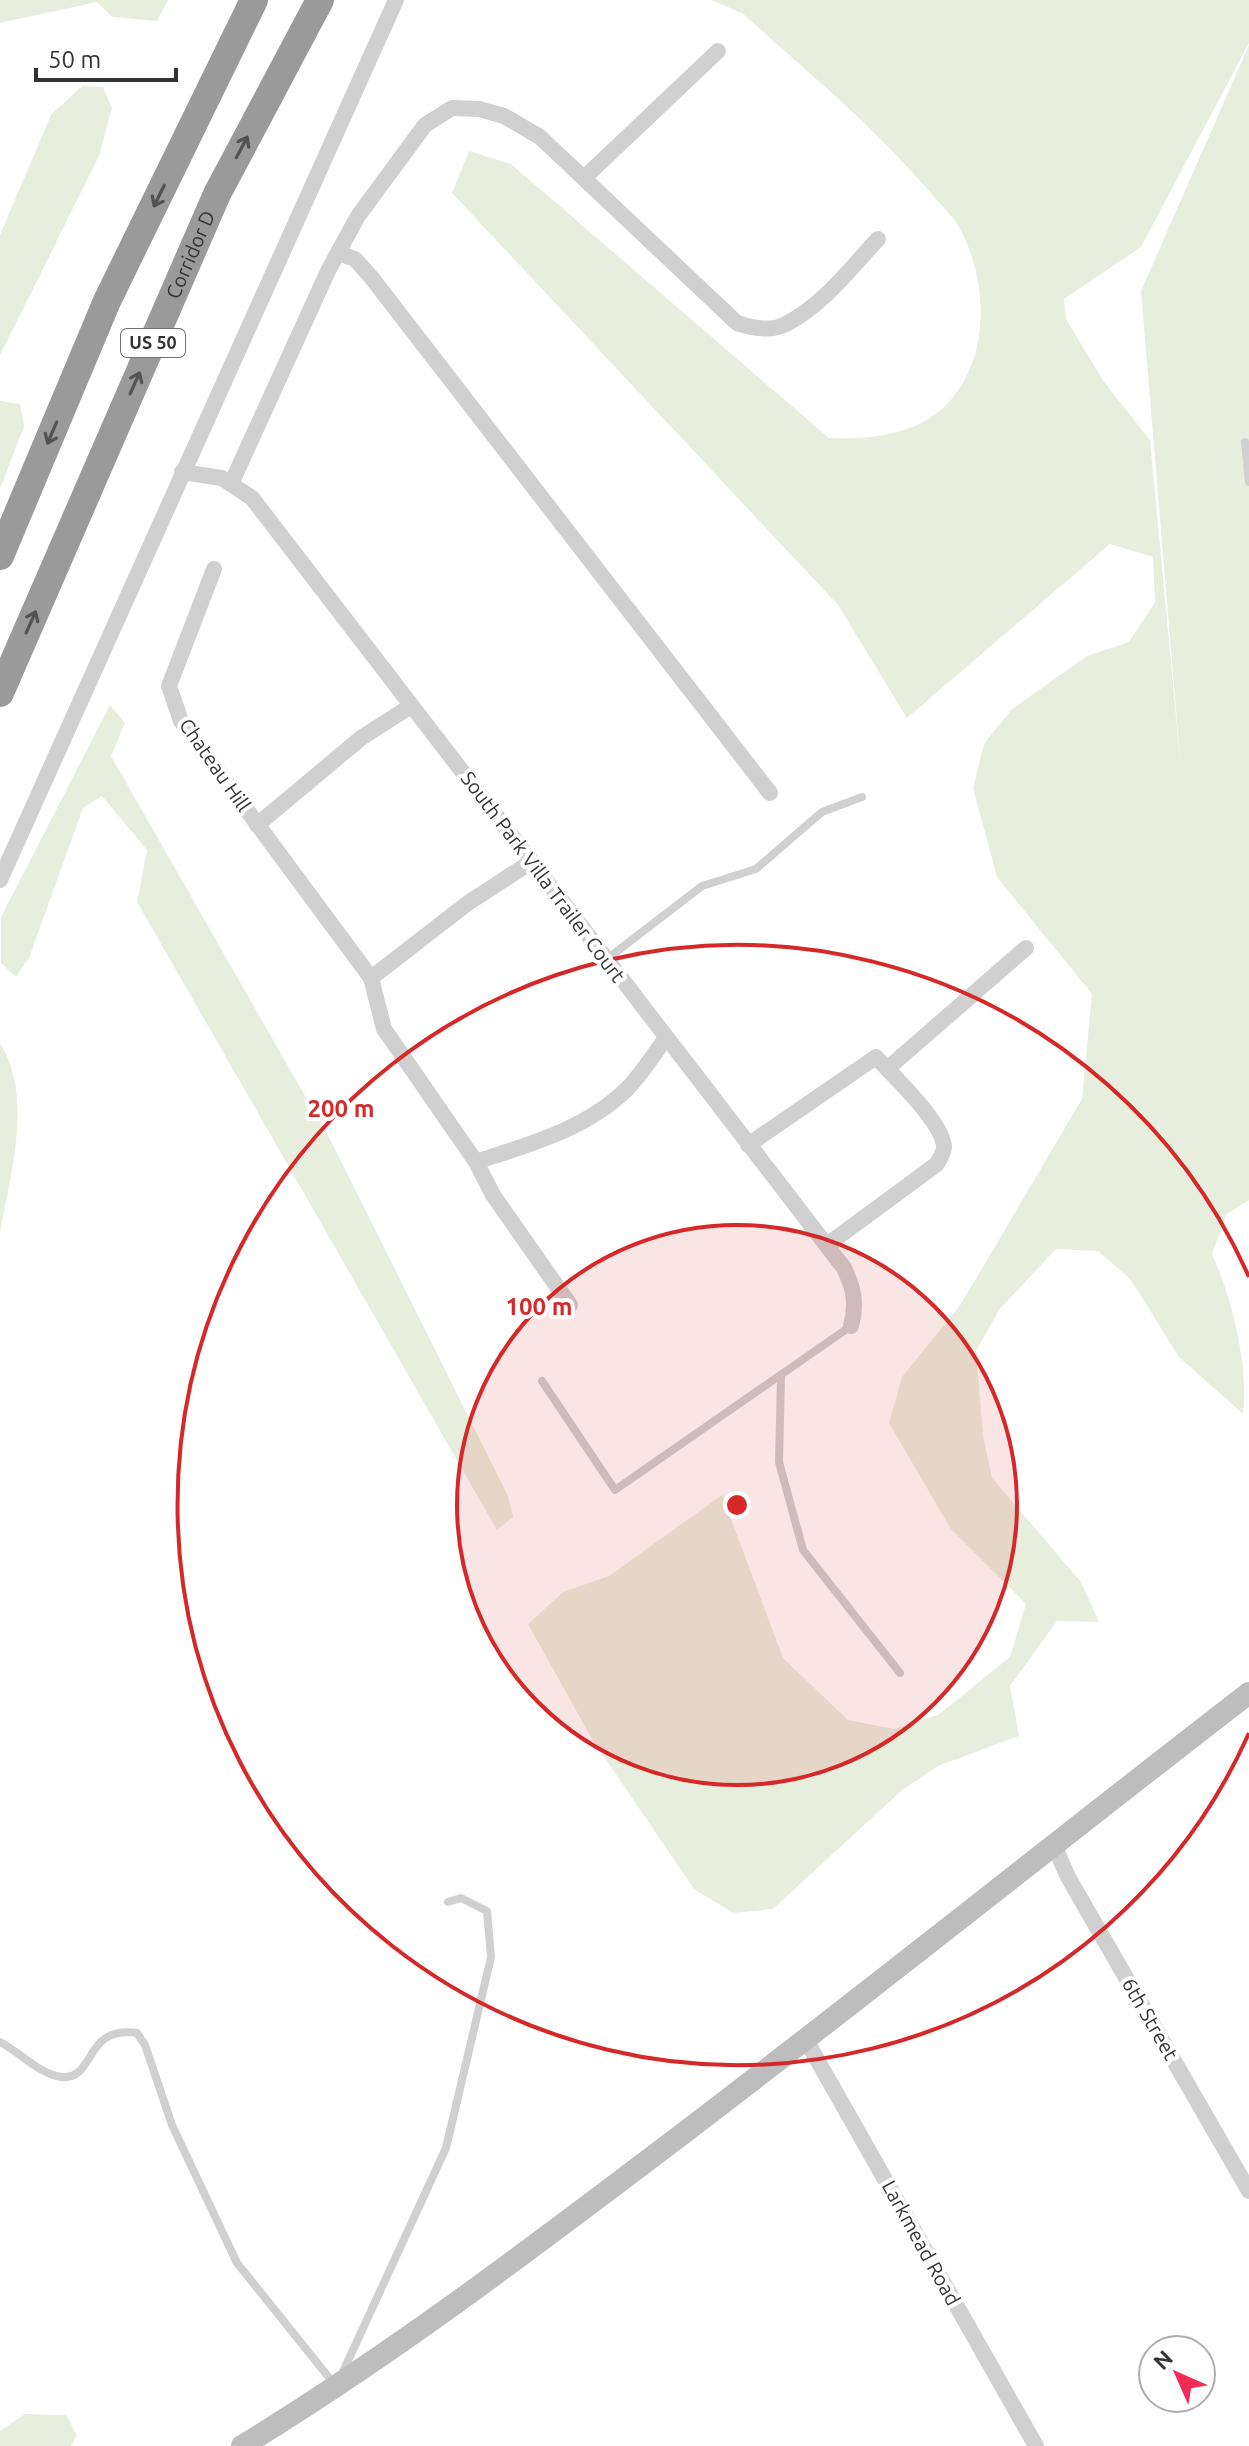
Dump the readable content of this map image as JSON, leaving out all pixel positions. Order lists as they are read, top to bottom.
{
  "streets": {
    "highway": ["Corridor D", "US 50"],
    "street": [
      "Chateau Hill",
      "South Park Villa Trailer Court",
      "6th Street",
      "Larkmead Road"
    ]
  },
  "crossings": [
    ["Chateau Hill", "South Park Villa Trailer Court"]
  ],
  "scale_bar": "50 m",
  "north": "top left",
  "rings": ["200 m", "100 m"]
}
